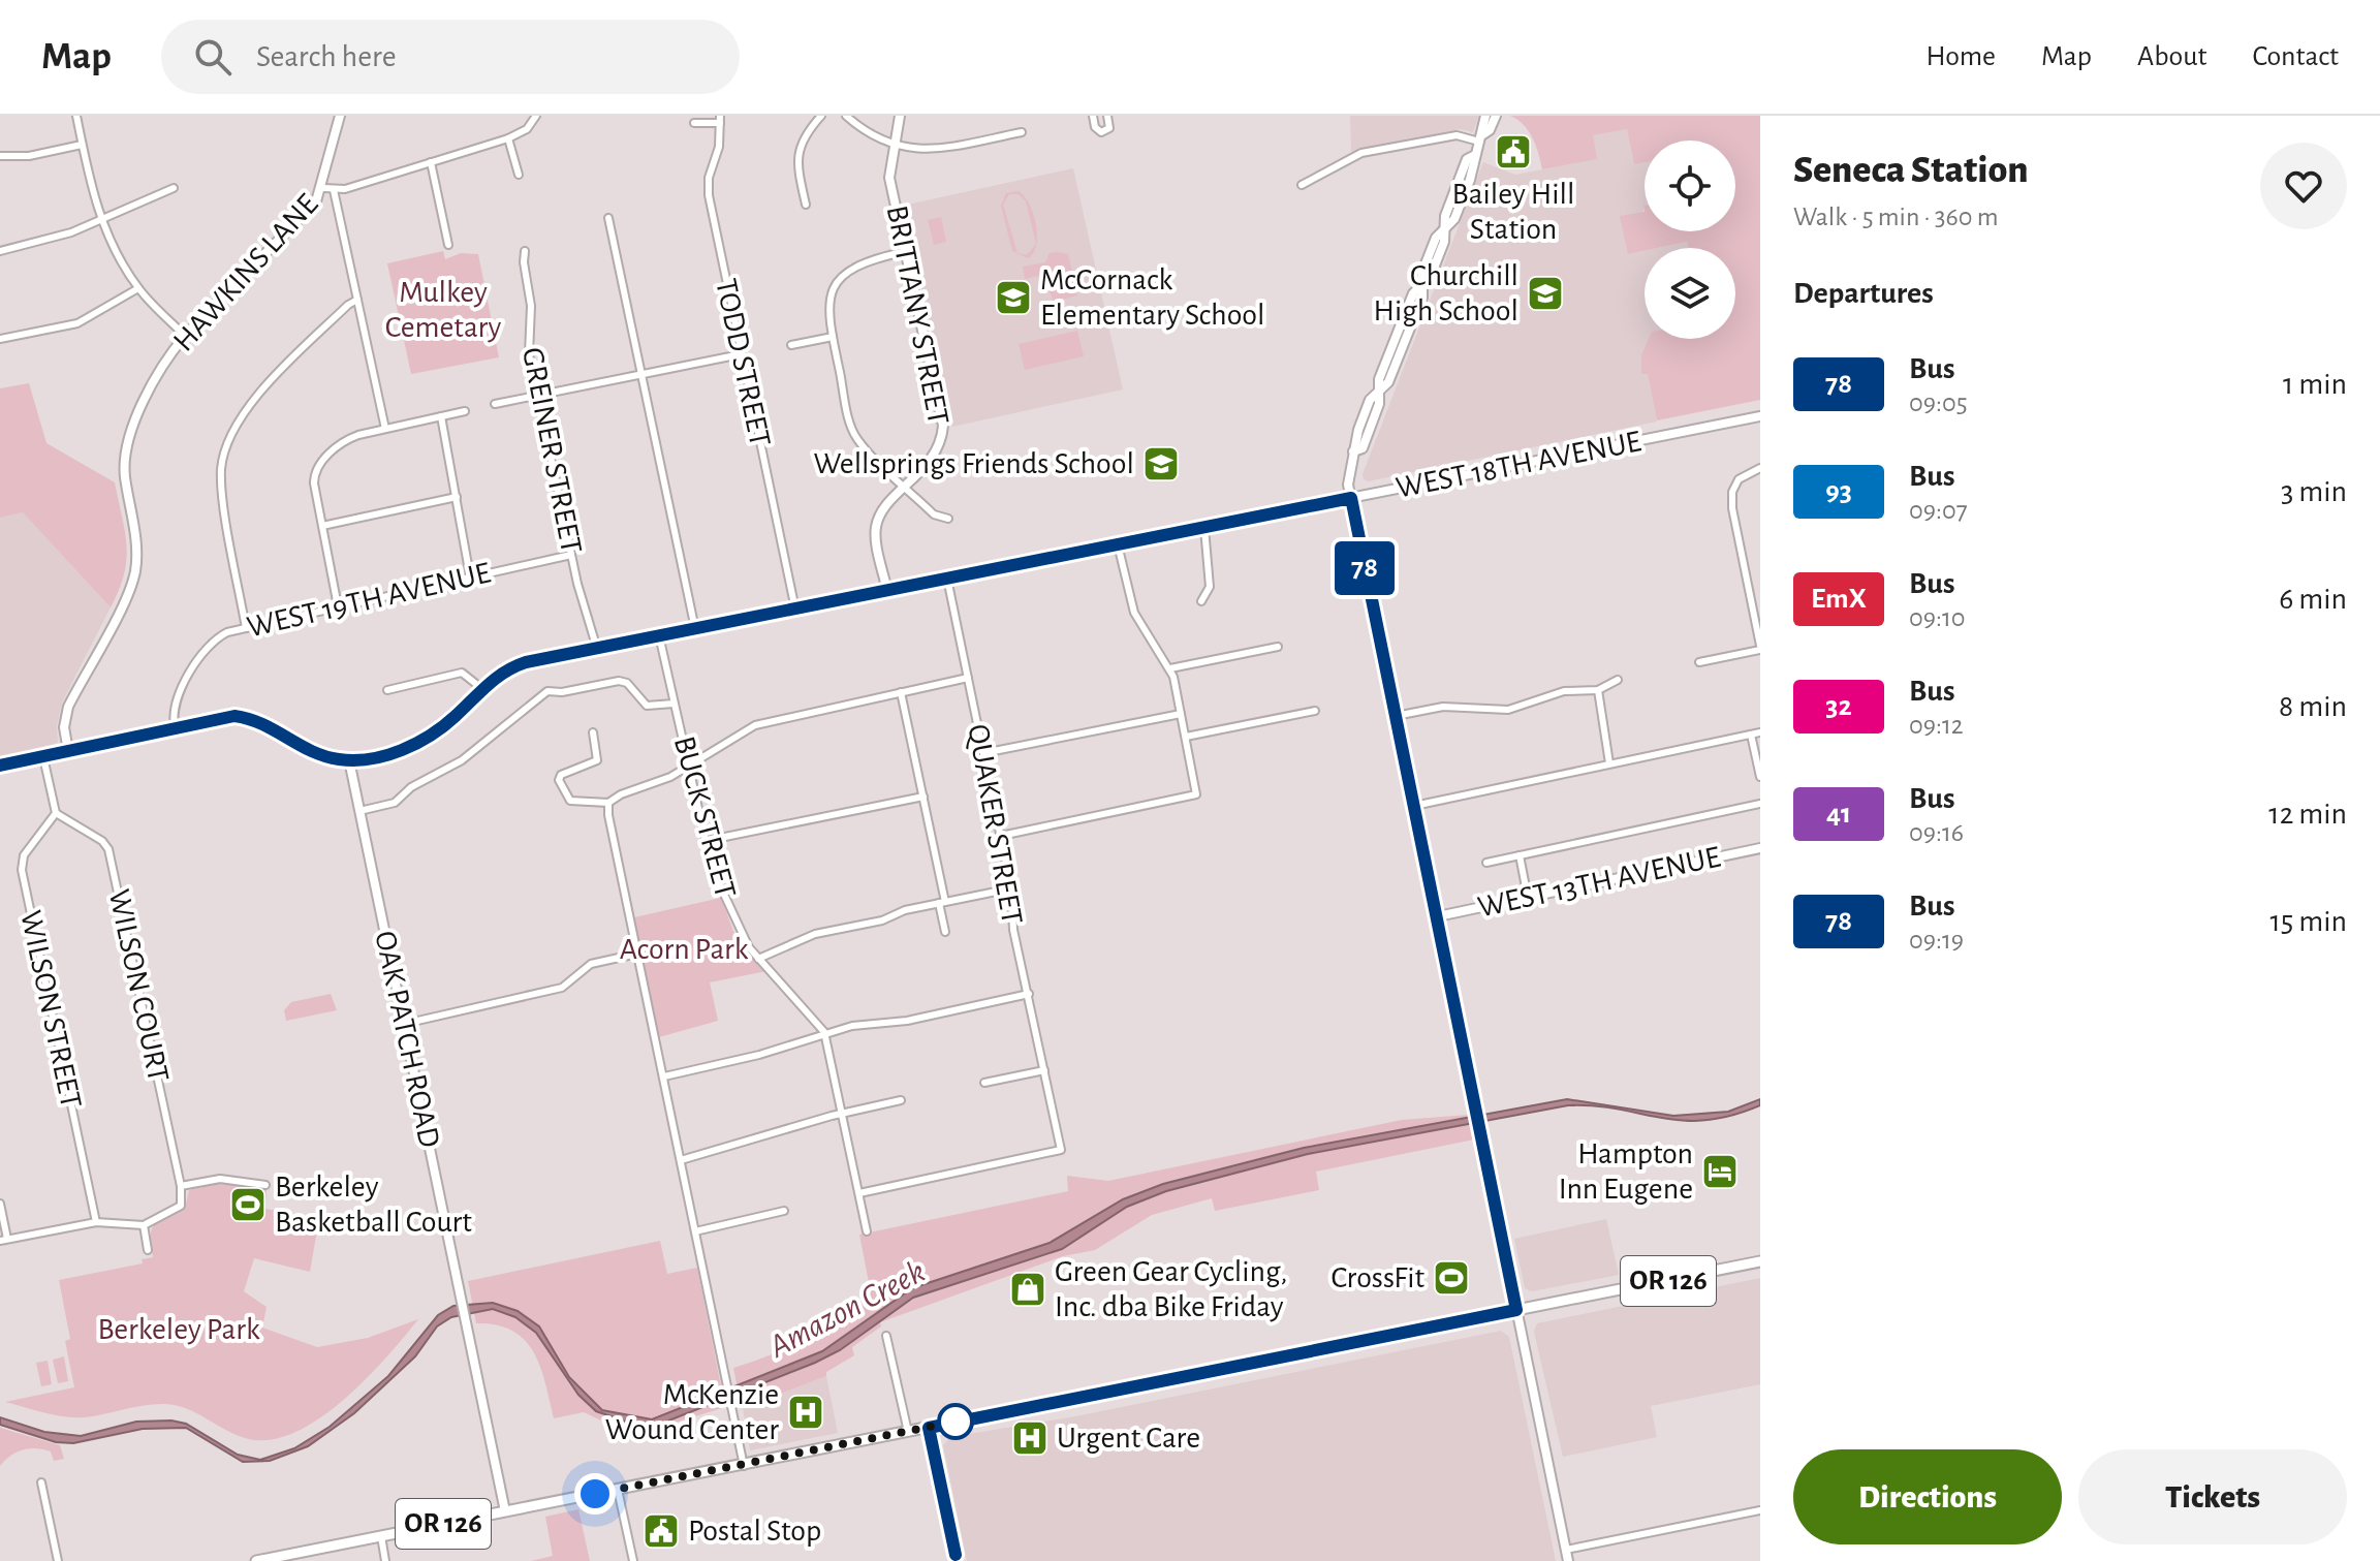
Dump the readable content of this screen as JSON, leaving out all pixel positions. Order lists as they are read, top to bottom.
{
  "streets": {
    "main road": ["OR 126"],
    "street": [
      "HAWKINS LANE",
      "BRITTANY STREET",
      "TODD STREET",
      "GREINER STREET",
      "WEST 18TH AVENUE",
      "WEST 19TH AVENUE",
      "BUCK STREET",
      "QUAKER STREET",
      "WEST 13TH AVENUE",
      "WILSON COURT",
      "WILSON STREET",
      "OAK PATCH ROAD"
    ]
  },
  "crossings": [
    ["HAWKINS LANE", "WEST 18TH AVENUE"],
    ["BRITTANY STREET", "WEST 18TH AVENUE"],
    ["TODD STREET", "WEST 18TH AVENUE"],
    ["GREINER STREET", "WEST 18TH AVENUE"],
    ["GREINER STREET", "WEST 19TH AVENUE"],
    ["WEST 18TH AVENUE", "WEST 19TH AVENUE"],
    ["WEST 18TH AVENUE", "BUCK STREET"],
    ["WEST 18TH AVENUE", "QUAKER STREET"],
    ["WEST 18TH AVENUE", "OAK PATCH ROAD"],
    ["BUCK STREET", "QUAKER STREET"],
    ["WILSON COURT", "WILSON STREET"],
    ["OAK PATCH ROAD", "OR 126"]
  ],
  "water": ["Amazon Creek"],
  "parks": ["Mulkey Cemetary", "Acorn Park", "Berkeley Park"],
  "places": {
    "public building": ["Bailey Hill Station", "Postal Stop"],
    "school or university": ["Churchill High School", "McCornack Elementary School", "Wellsprings Friends School"],
    "hotel": ["Hampton Inn Eugene"],
    "sports": ["Berkeley Basketball Court", "CrossFit"],
    "shop": ["Green Gear Cycling, Inc. dba Bike Friday"],
    "hospital": ["McKenzie Wound Center", "Urgent Care"]
  },
  "lines": ["bus line 78"],
  "page": {
    "header": "Map",
    "search": "Search here",
    "nav": [
      "Home",
      "Map",
      "About",
      "Contact"
    ],
    "on_map": "78",
    "heading": [
      ["Seneca Station", "Walk · 5 min · 360 m"],
      "Departures"
    ],
    "list": [
      {
        "mark": "78",
        "name": "Bus",
        "note": "09:05",
        "value": "1 min"
      },
      {
        "mark": "93",
        "name": "Bus",
        "note": "09:07",
        "value": "3 min"
      },
      {
        "mark": "EmX",
        "name": "Bus",
        "note": "09:10",
        "value": "6 min"
      },
      {
        "mark": "32",
        "name": "Bus",
        "note": "09:12",
        "value": "8 min"
      },
      {
        "mark": "41",
        "name": "Bus",
        "note": "09:16",
        "value": "12 min"
      },
      {
        "mark": "78",
        "name": "Bus",
        "note": "09:19",
        "value": "15 min"
      }
    ],
    "buttons": ["Directions", "Tickets"]
  }
}
